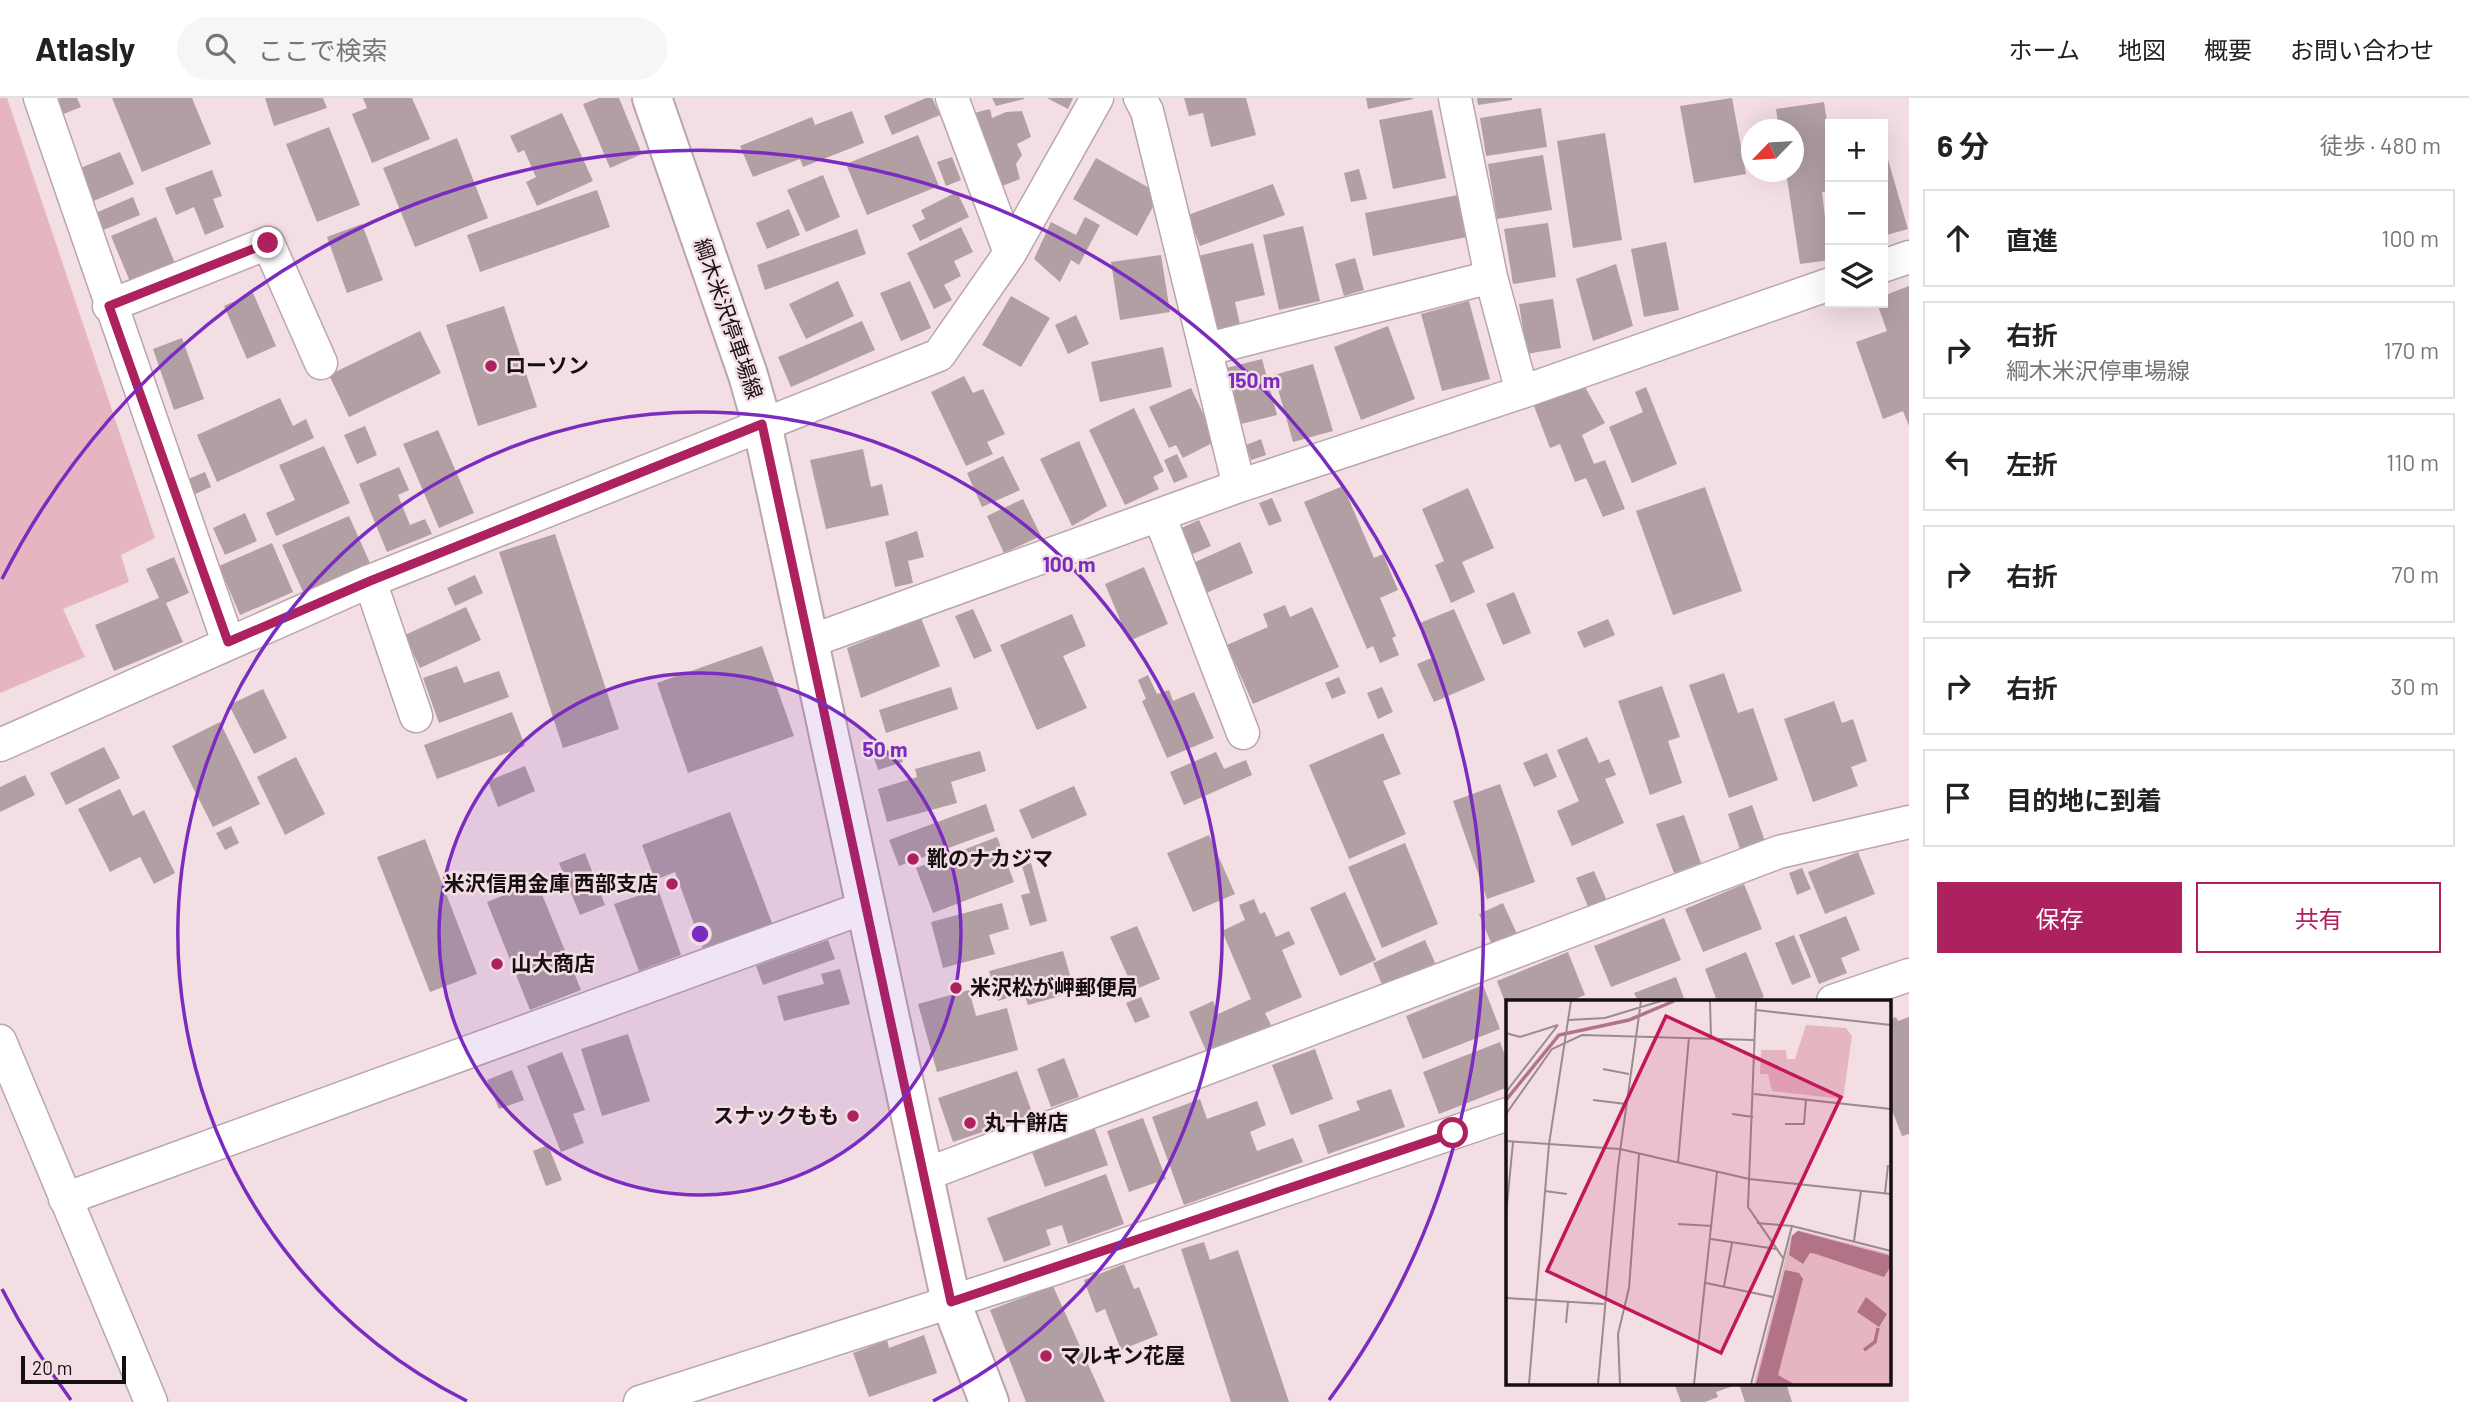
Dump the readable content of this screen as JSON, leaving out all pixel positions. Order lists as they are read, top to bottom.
{
  "streets": {
    "main road": ["綱木米沢停車場線"]
  },
  "places": [
    "ローソン",
    "靴のナカジマ",
    "米沢信用金庫 西部支店",
    "山大商店",
    "米沢松が岬郵便局",
    "スナックもも",
    "丸十餅店",
    "マルキン花屋"
  ],
  "scale_bar": "20 m",
  "north": "bottom left",
  "page": {
    "header": "Atlasly",
    "search": "ここで検索",
    "nav": [
      "ホーム",
      "地図",
      "概要",
      "お問い合わせ"
    ],
    "heading": ["6 分", "徒歩 · 480 m"],
    "map_buttons": ["+", "−"],
    "list": [
      ["直進", "100 m"],
      ["右折", "綱木米沢停車場線", "170 m"],
      ["左折", "110 m"],
      ["右折", "70 m"],
      ["右折", "30 m"],
      "目的地に到着"
    ],
    "buttons": ["保存", "共有"],
    "scale": "20 m"
  },
  "rings": ["150 m", "100 m", "50 m"]
}
